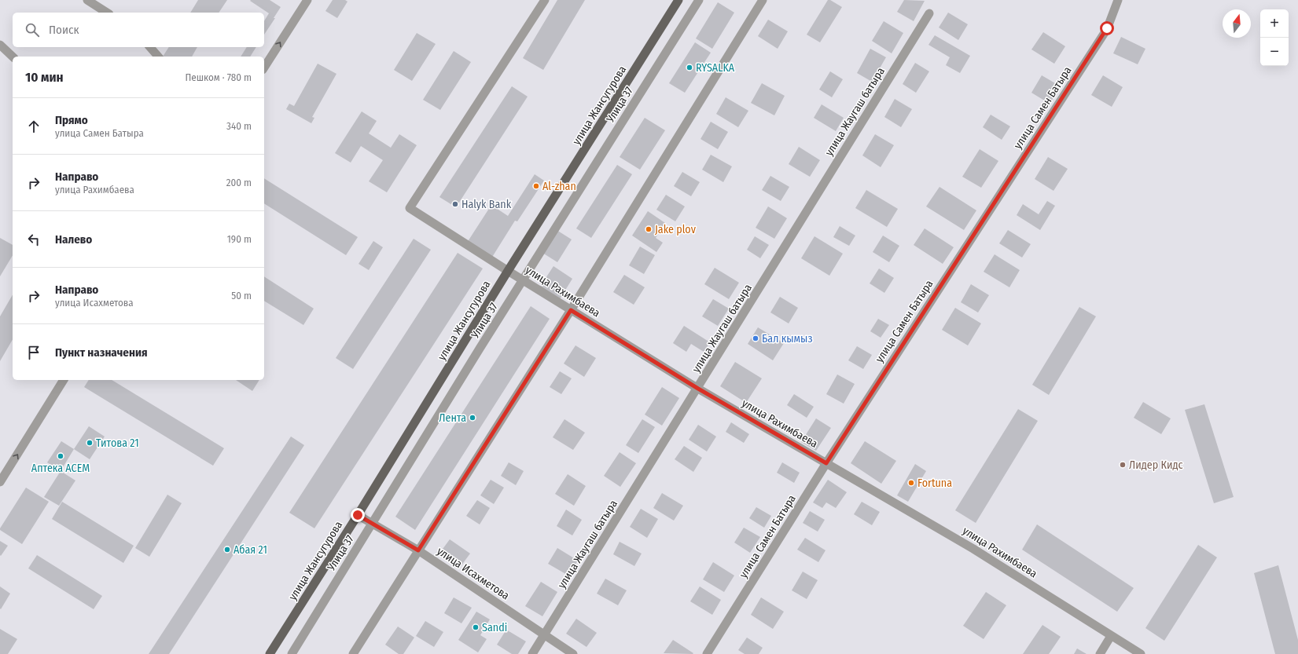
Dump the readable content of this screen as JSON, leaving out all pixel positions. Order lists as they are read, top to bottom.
{
  "streets": {
    "main road": ["улица Жансугурова"],
    "street": [
      "Улица 37",
      "улица Самен Батыра",
      "улица Жаугаш батыра",
      "улица Рахимбаева",
      "улица Исахметова"
    ]
  },
  "crossings": [
    ["улица Жансугурова", "улица Рахимбаева"],
    ["улица Жансугурова", "улица Исахметова"],
    ["улица Самен Батыра", "улица Рахимбаева"],
    ["улица Жаугаш батыра", "улица Рахимбаева"],
    ["улица Жаугаш батыра", "улица Исахметова"]
  ],
  "places": [
    "RYSALKA",
    "Al-zhan",
    "Halyk Bank",
    "Jake plov",
    "Бал кымыз",
    "Лента",
    "Титова 21",
    "Аптека АСЕМ",
    "Лидер Кидс",
    "Fortuna",
    "Абая 21",
    "Sandi"
  ],
  "north": "top",
  "page": {
    "map_buttons": ["+", "−"],
    "search": "Поиск",
    "heading": ["10 мин", "Пешком · 780 m"],
    "list": [
      ["Прямо", "улица Самен Батыра", "340 m"],
      ["Направо", "улица Рахимбаева", "200 m"],
      ["Налево", "190 m"],
      ["Направо", "улица Исахметова", "50 m"],
      "Пункт назначения"
    ]
  }
}
